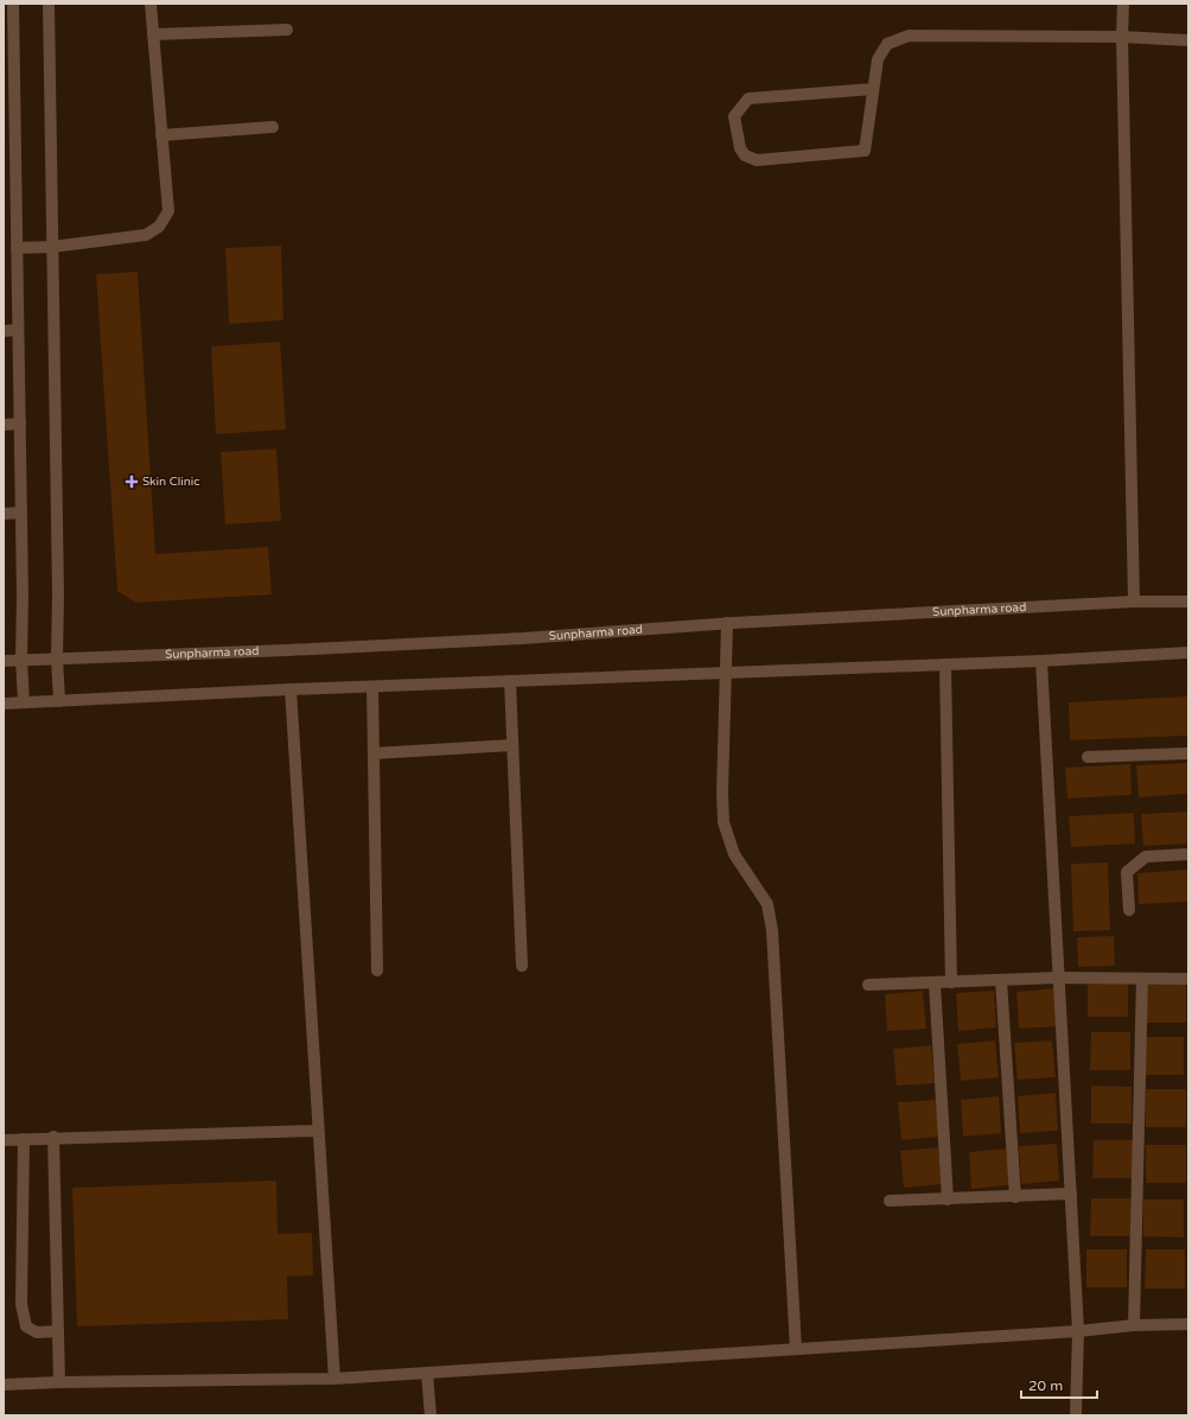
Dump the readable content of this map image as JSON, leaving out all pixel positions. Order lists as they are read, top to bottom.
{
  "streets": {
    "street": ["Sunpharma road"]
  },
  "places": {
    "health": ["Skin Clinic"]
  },
  "scale_bar": "20 m"
}
